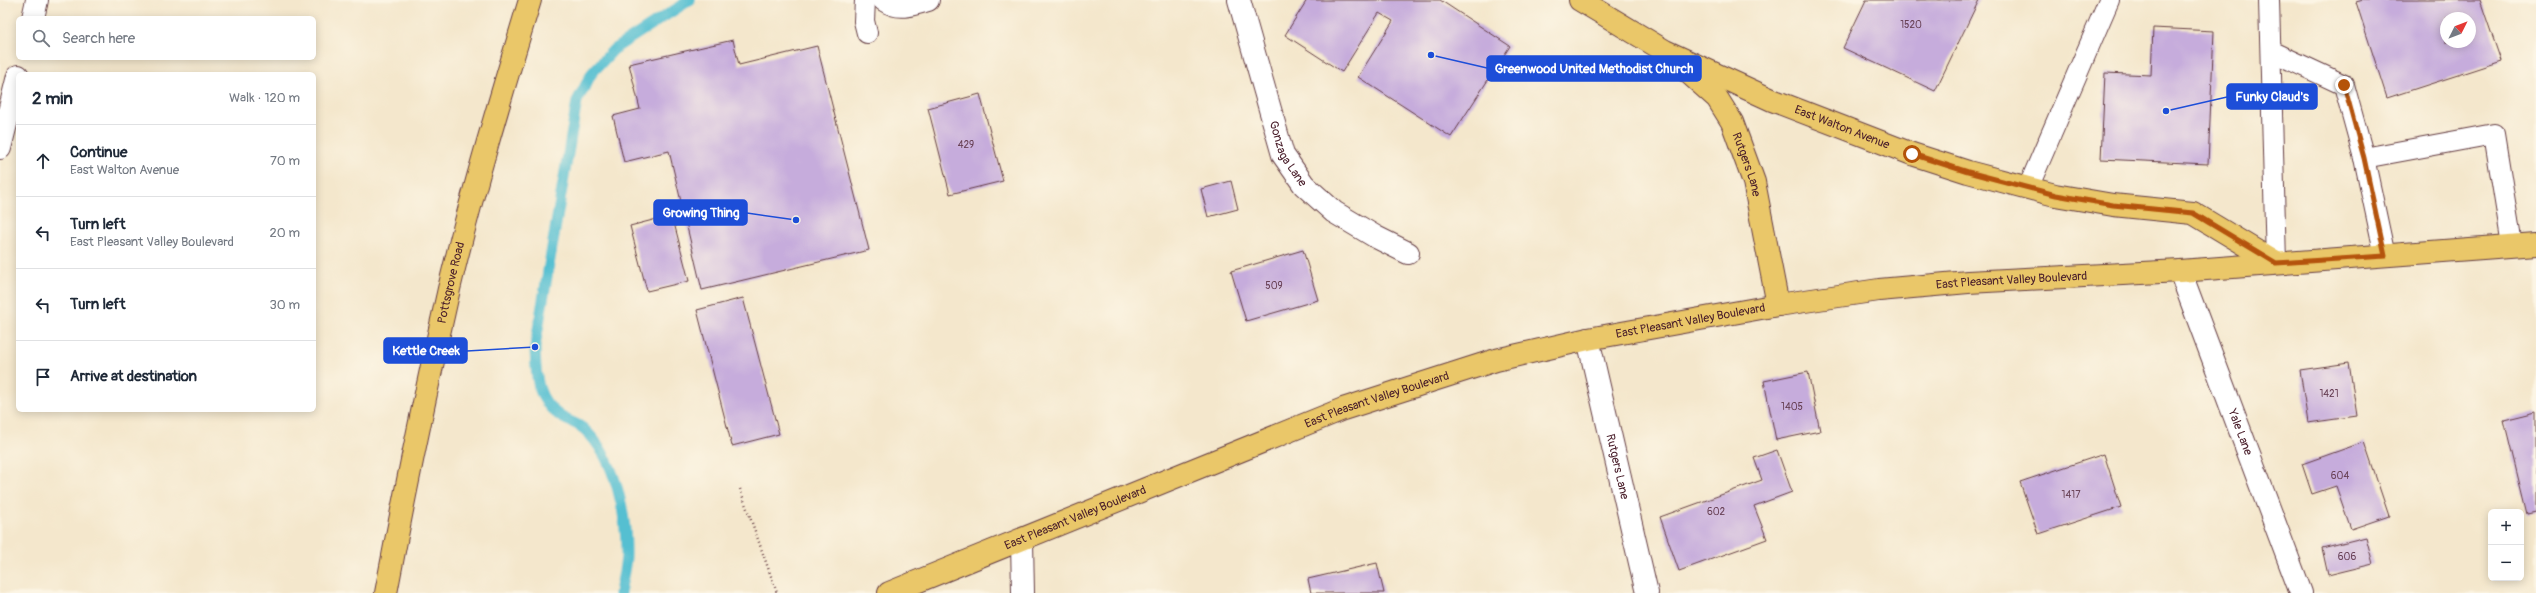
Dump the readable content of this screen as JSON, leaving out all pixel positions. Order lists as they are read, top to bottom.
{
  "streets": {
    "main road": [
      "East Walton Avenue",
      "Rutgers Lane",
      "East Pleasant Valley Boulevard",
      "Pottsgrove Road"
    ],
    "street": ["Gonzaga Lane", "Yale Lane"]
  },
  "crossings": [
    ["East Walton Avenue", "Rutgers Lane"],
    ["East Walton Avenue", "East Pleasant Valley Boulevard"],
    ["Rutgers Lane", "East Pleasant Valley Boulevard"],
    ["East Pleasant Valley Boulevard", "Yale Lane"]
  ],
  "places": [
    "Greenwood United Methodist Church",
    "Funky Claud's",
    "Growing Thing",
    "Kettle Creek"
  ],
  "house_numbers": [
    "1520",
    "429",
    "509",
    "1421",
    "1405",
    "604",
    "1417",
    "602",
    "606"
  ],
  "north": "top right",
  "page": {
    "search": "Search here",
    "heading": ["2 min", "Walk · 120 m"],
    "list": [
      ["Continue", "East Walton Avenue", "70 m"],
      ["Turn left", "East Pleasant Valley Boulevard", "20 m"],
      ["Turn left", "30 m"],
      "Arrive at destination"
    ],
    "map_buttons": ["+", "−"]
  }
}
